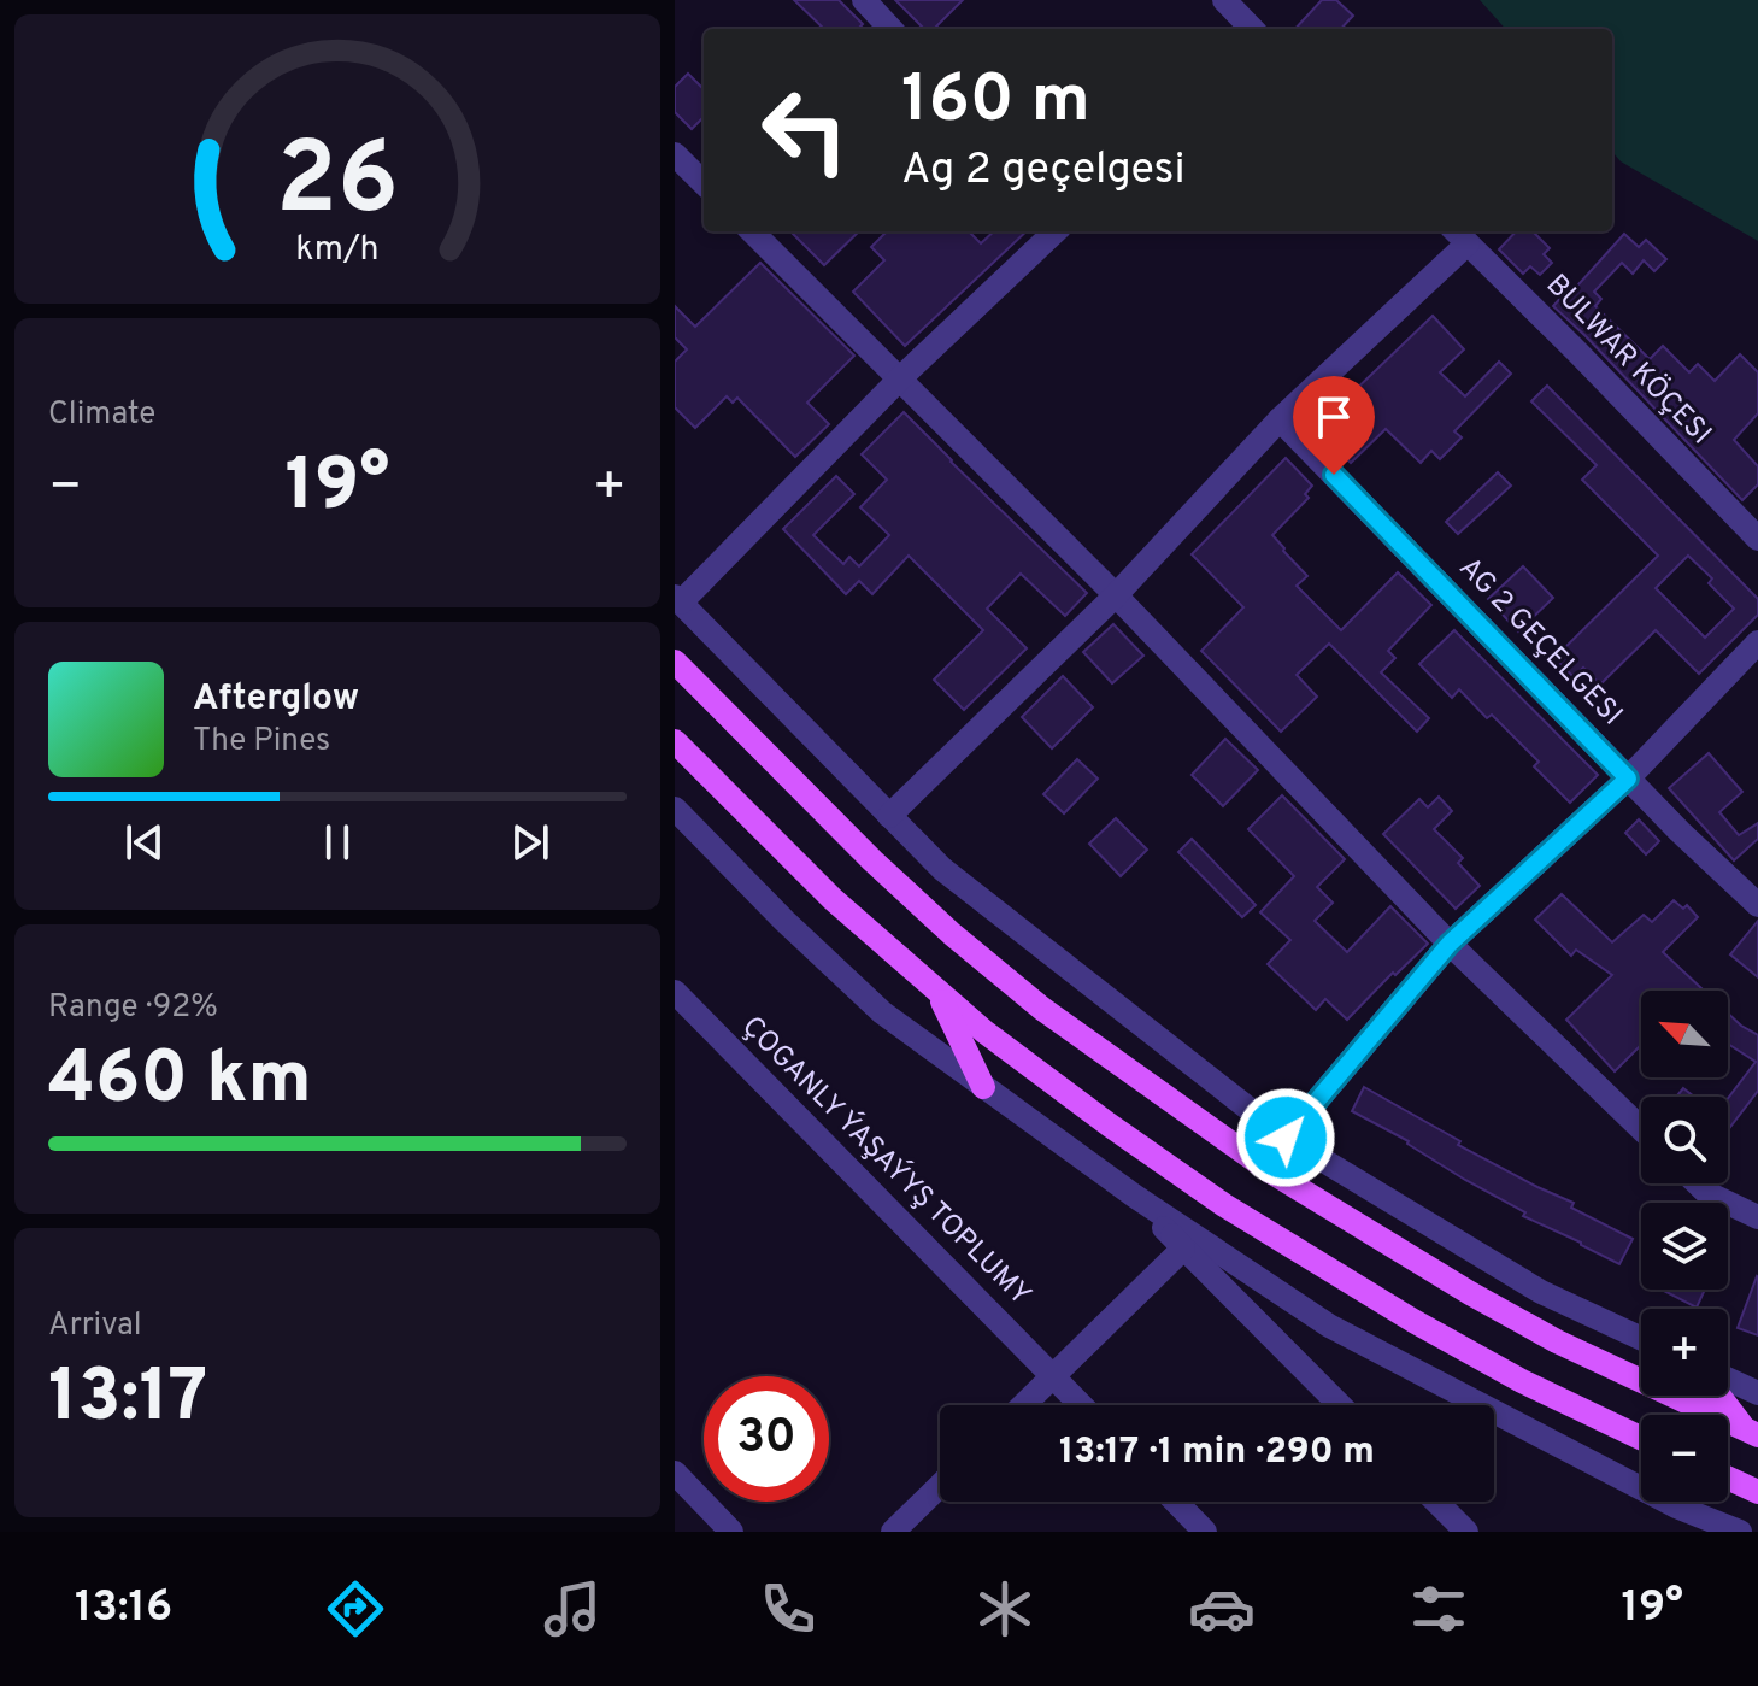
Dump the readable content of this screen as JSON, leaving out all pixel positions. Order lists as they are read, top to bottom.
{
  "streets": {
    "street": ["BULWAR KÖÇESI", "AG 2 GEÇELGESI", "ÇOGANLY ÝAŞAÝYŞ TOPLUMY"]
  },
  "north": "top left",
  "page": {
    "turn": ["160 m", "Ag 2 geçelgesi"],
    "tile": [
      "Climate",
      ["Range · 92%", "460 km"],
      ["Arrival", "13:17"]
    ],
    "heat": ["−", "19°", "+"],
    "song": ["Afterglow", "The Pines"],
    "map_buttons": ["+", "−"],
    "limit": "30",
    "trip": "13:17 · 1 min · 290 m",
    "tabs": ["13:16", "19°"],
    "gauge": ["26", "km/h"]
  }
}
